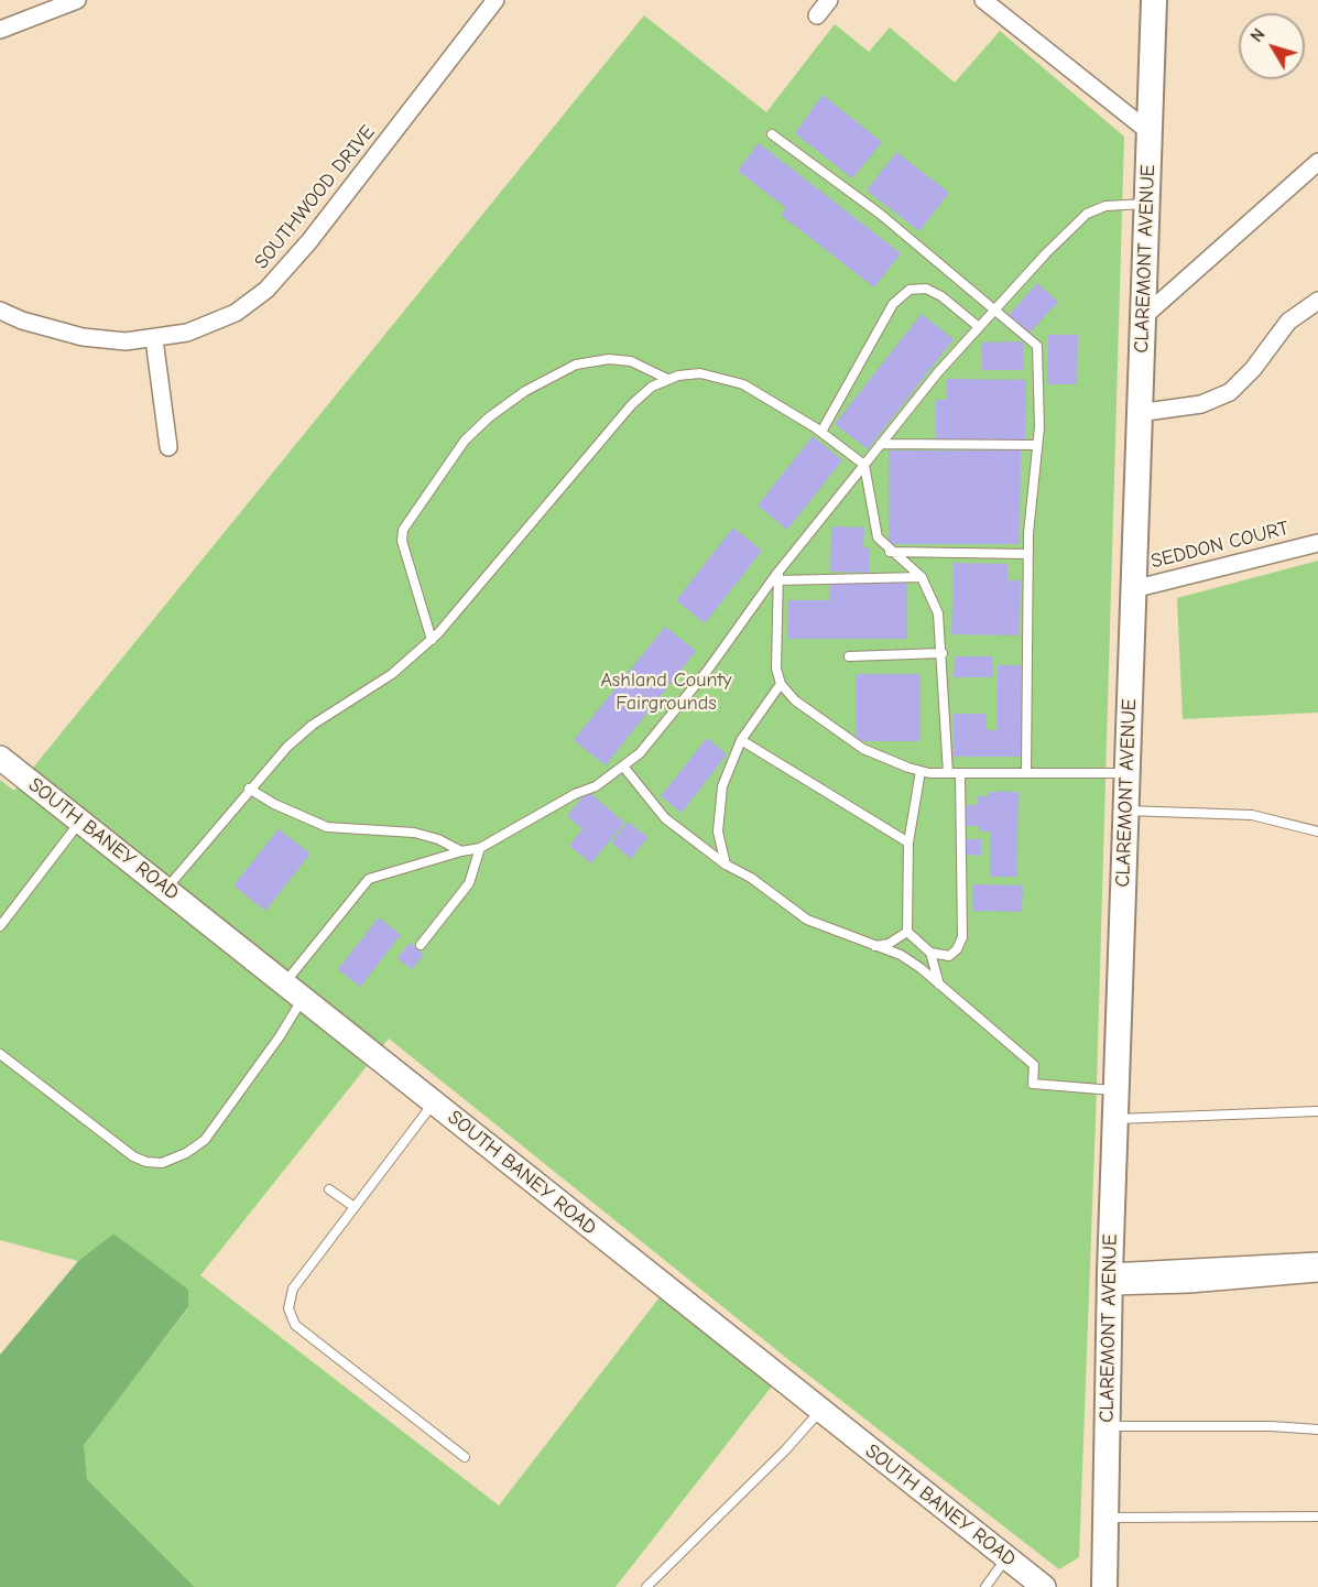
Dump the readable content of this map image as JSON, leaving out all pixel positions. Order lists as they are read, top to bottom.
{
  "streets": {
    "main road": ["CLAREMONT AVENUE"],
    "street": ["SOUTHWOOD DRIVE", "SEDDON COURT", "SOUTH BANEY ROAD"]
  },
  "crossings": [
    ["CLAREMONT AVENUE", "SEDDON COURT"]
  ],
  "parks": ["Ashland County Fairgrounds"],
  "north": "top left"
}
